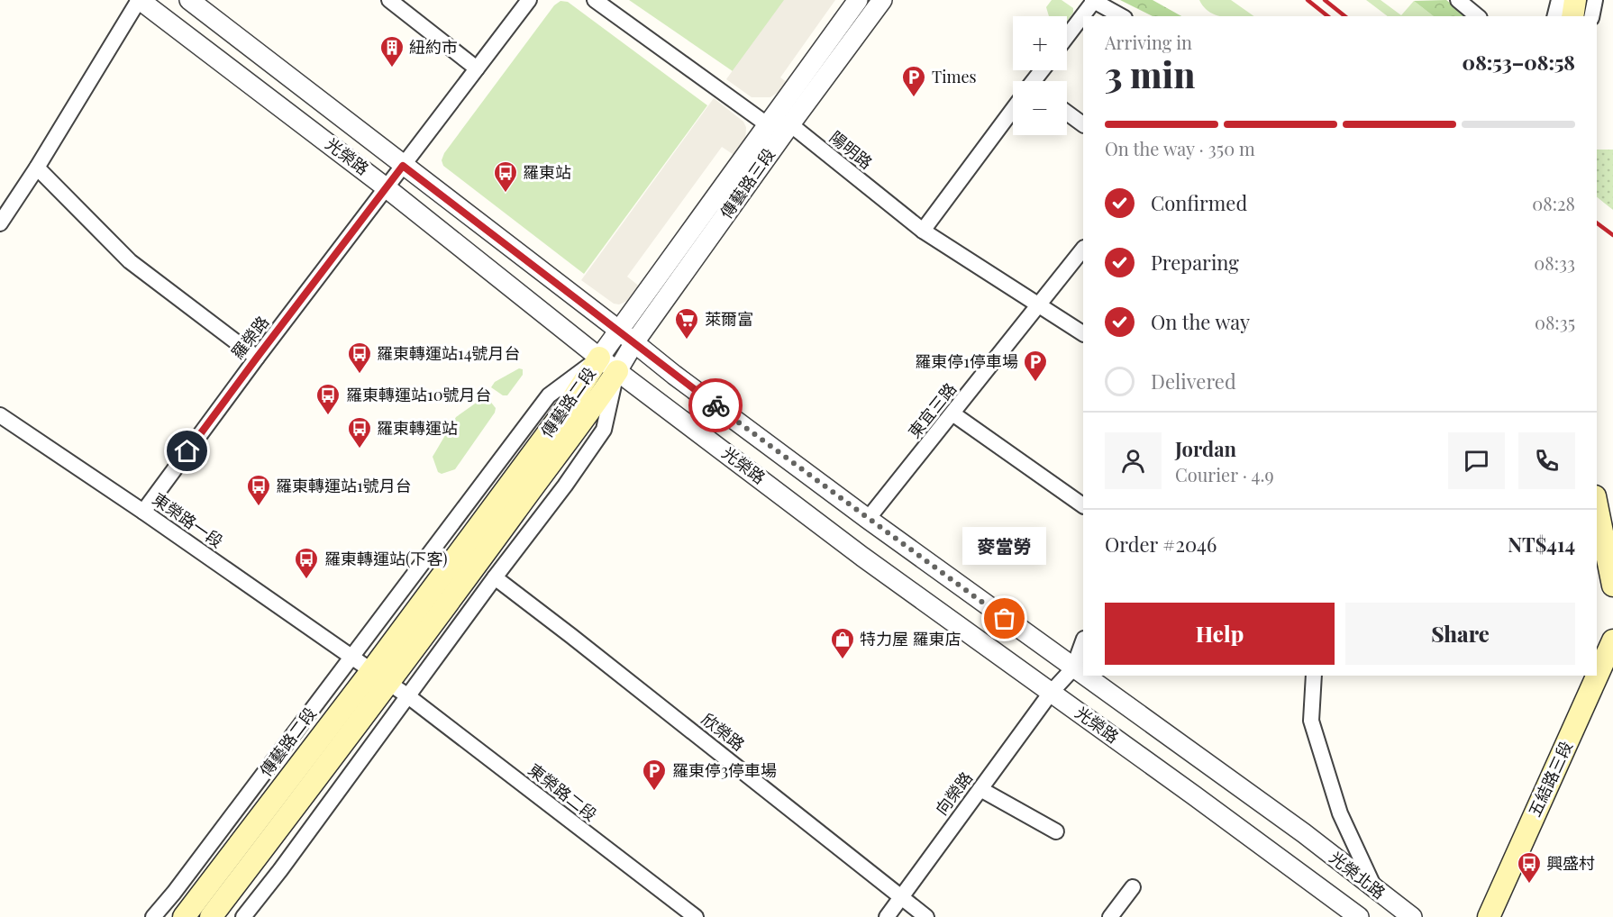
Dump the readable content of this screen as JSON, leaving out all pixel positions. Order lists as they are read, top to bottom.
{
  "streets": {
    "main road": ["傳藝路二段", "五結路三段"],
    "street": [
      "陽明路",
      "光榮路",
      "傳藝路三段",
      "羅榮路",
      "東宜三路",
      "東榮路一段",
      "欣榮路",
      "東榮路二段",
      "向榮路",
      "光榮北路"
    ]
  },
  "crossings": [
    ["陽明路", "傳藝路三段"],
    ["陽明路", "東宜三路"],
    ["光榮路", "傳藝路三段"],
    ["光榮路", "羅榮路"],
    ["光榮路", "傳藝路二段"],
    ["光榮路", "東宜三路"],
    ["光榮路", "向榮路"],
    ["光榮路", "光榮北路"],
    ["傳藝路三段", "傳藝路二段"],
    ["羅榮路", "東榮路一段"],
    ["傳藝路二段", "東榮路一段"],
    ["傳藝路二段", "欣榮路"],
    ["傳藝路二段", "東榮路二段"],
    ["東榮路一段", "東榮路二段"],
    ["欣榮路", "向榮路"]
  ],
  "places": {
    "building": ["紐約市"],
    "parking": ["Times", "羅東停1停車場", "羅東停3停車場"],
    "bus stop": [
      "羅東站",
      "羅東轉運站14號月台",
      "羅東轉運站10號月台",
      "羅東轉運站",
      "羅東轉運站1號月台",
      "羅東轉運站(下客)",
      "興盛村"
    ],
    "supermarket": ["萊爾富"],
    "other": ["麥當勞"],
    "shop": ["特力屋 羅東店"]
  },
  "page": {
    "map_buttons": ["+", "−"],
    "heading": ["3 min", "Arriving in", "08:53–08:58"],
    "panel": [
      "Jordan",
      "Courier · 4.9",
      "Order #2046",
      "NT$414"
    ],
    "bar": "On the way · 350 m",
    "list": [
      ["Confirmed", "08:28"],
      ["Preparing", "08:33"],
      ["On the way", "08:35"],
      "Delivered"
    ],
    "bubble": "麥當勞",
    "buttons": ["Help", "Share"]
  }
}
